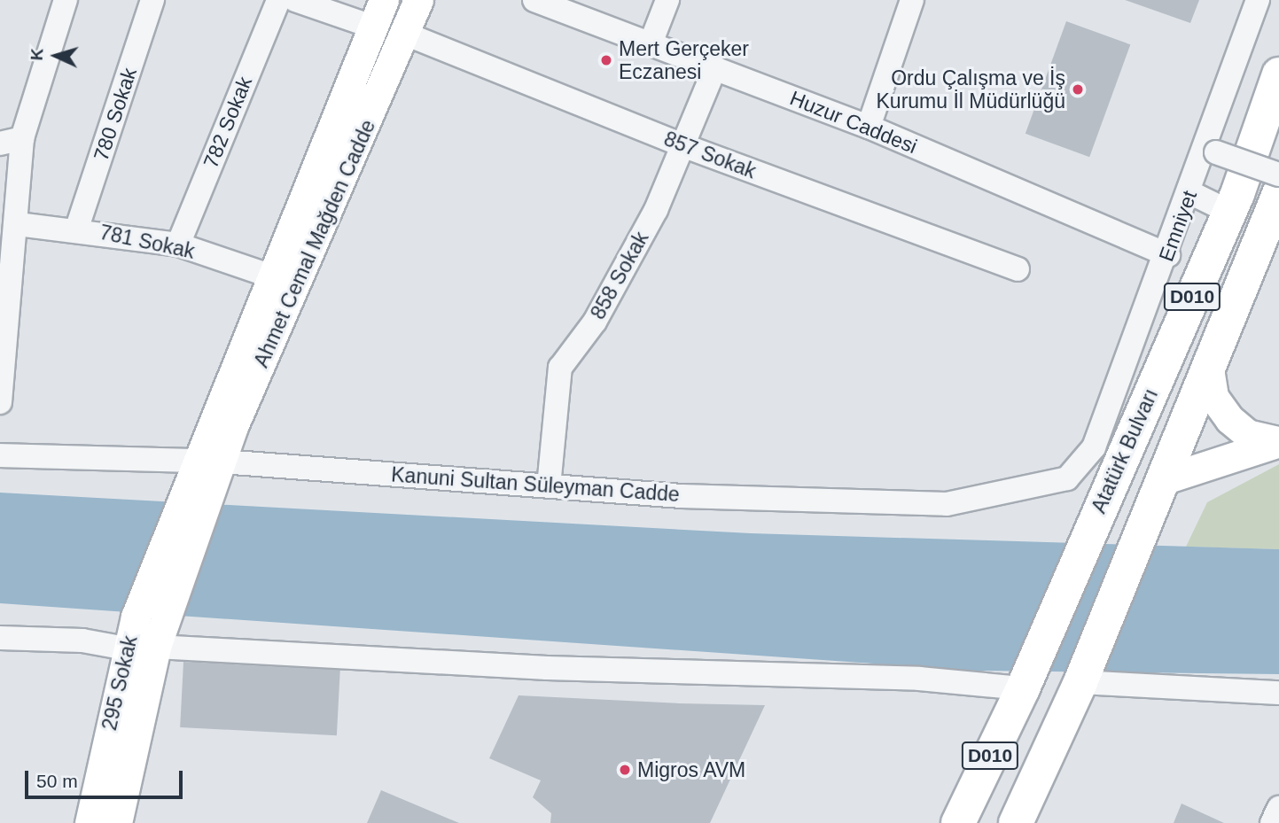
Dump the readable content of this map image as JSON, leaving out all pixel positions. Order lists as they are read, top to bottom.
{
  "streets": {
    "highway": ["D010", "Atatürk Bulvarı"],
    "main road": ["Ahmet Cemal Mağden Cadde", "295 Sokak"],
    "street": [
      "780 Sokak",
      "782 Sokak",
      "Huzur Caddesi",
      "857 Sokak",
      "Emniyet",
      "781 Sokak",
      "858 Sokak",
      "Kanuni Sultan Süleyman Cadde"
    ]
  },
  "crossings": [
    ["780 Sokak", "781 Sokak"],
    ["782 Sokak", "781 Sokak"],
    ["Huzur Caddesi", "Emniyet"],
    ["Huzur Caddesi", "858 Sokak"],
    ["857 Sokak", "Ahmet Cemal Mağden Cadde"],
    ["857 Sokak", "858 Sokak"],
    ["Emniyet", "Kanuni Sultan Süleyman Cadde"],
    ["781 Sokak", "Ahmet Cemal Mağden Cadde"],
    ["Ahmet Cemal Mağden Cadde", "Kanuni Sultan Süleyman Cadde"],
    ["858 Sokak", "Kanuni Sultan Süleyman Cadde"]
  ],
  "places": ["Mert Gerçeker Eczanesi", "Ordu Çalışma ve İş Kurumu İl Müdürlüğü", "Migros AVM"],
  "scale_bar": "50 m",
  "north": "left"
}
